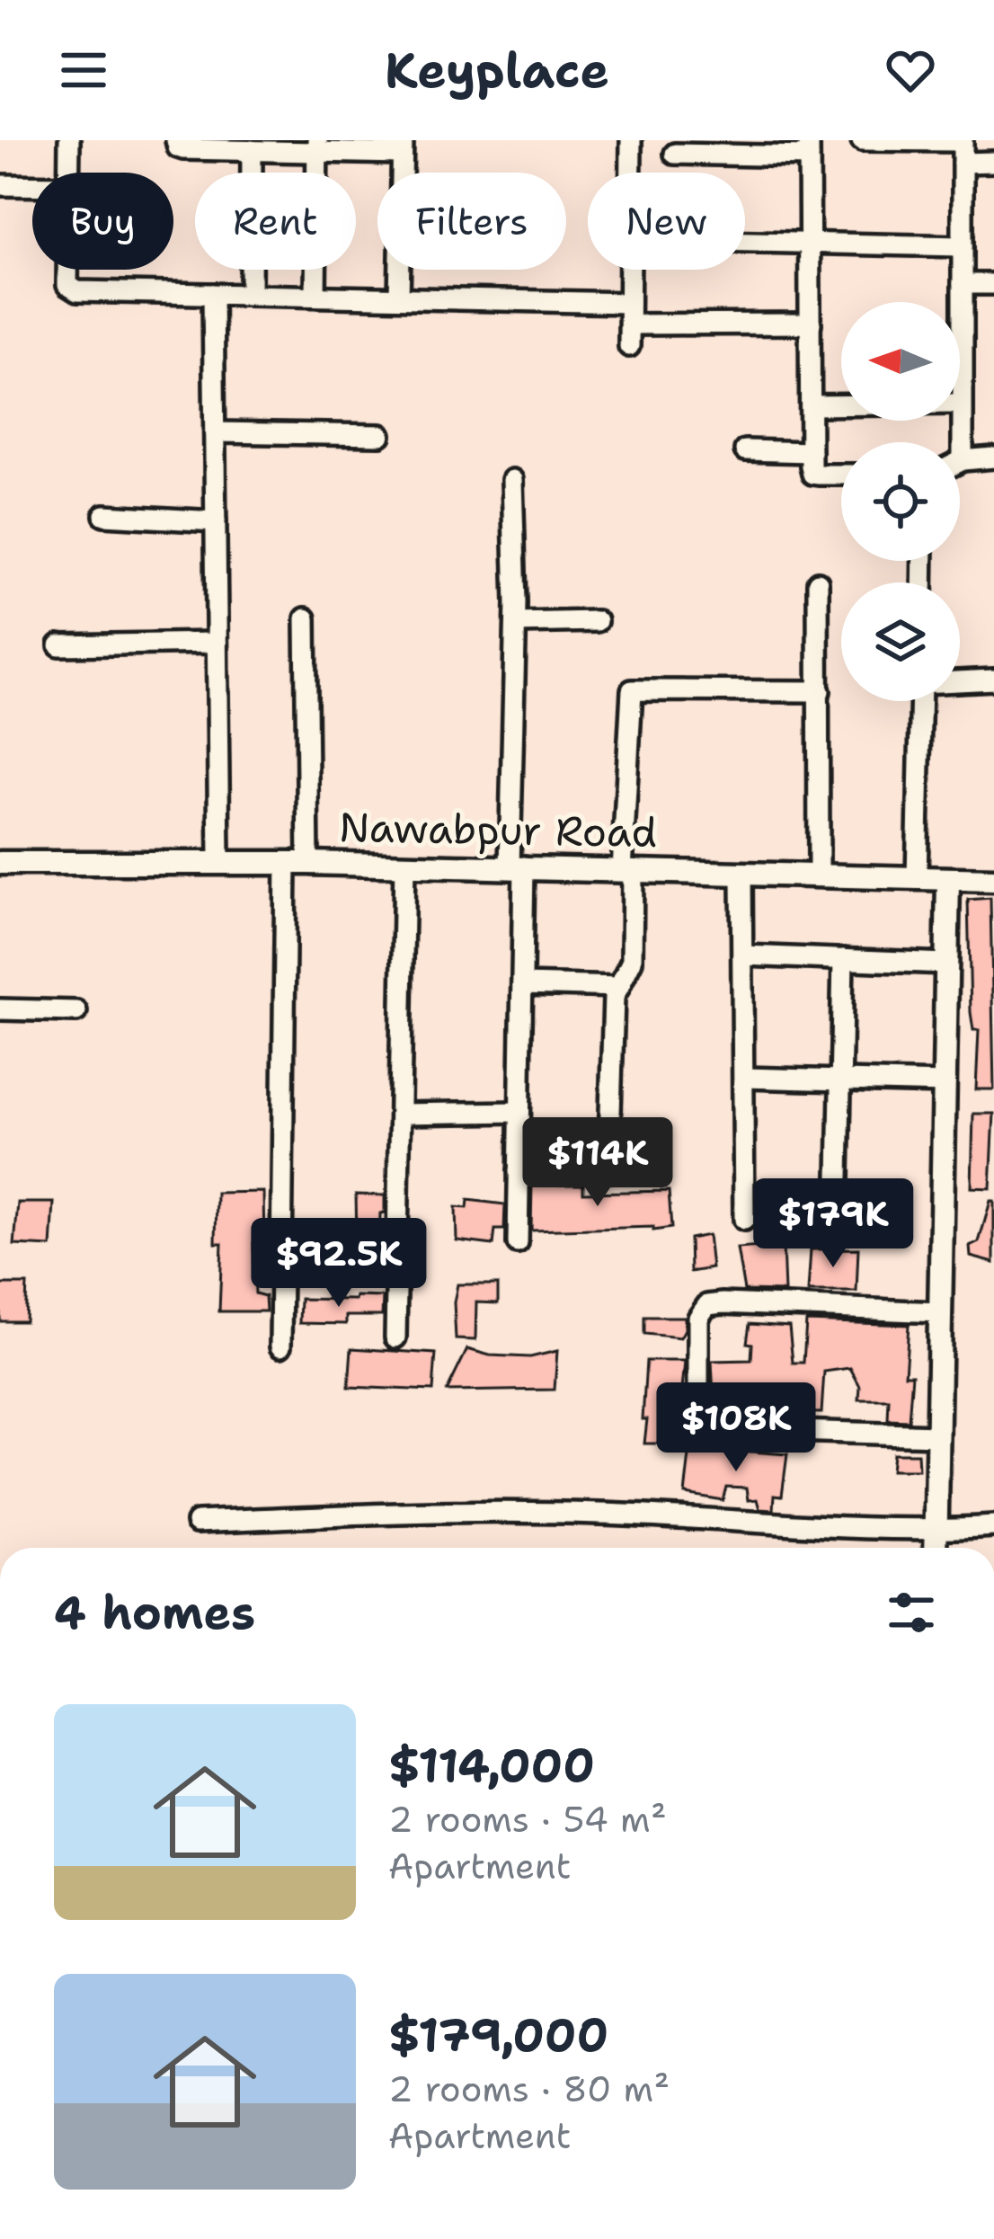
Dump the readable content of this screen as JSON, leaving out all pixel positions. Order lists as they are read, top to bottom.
{
  "streets": {
    "street": ["Nawabpur Road"]
  },
  "north": "left",
  "page": {
    "header": "Keyplace",
    "chip": [
      "Buy",
      "Rent",
      "Filters",
      "New"
    ],
    "price": [
      "$114K",
      "$179K",
      "$92.5K",
      "$108K"
    ],
    "heading": "4 homes",
    "list": [
      {
        "name": "$114,000",
        "note": "2 rooms · 54 m² · Apartment"
      },
      {
        "name": "$179,000",
        "note": "2 rooms · 80 m² · Apartment"
      }
    ]
  }
}
